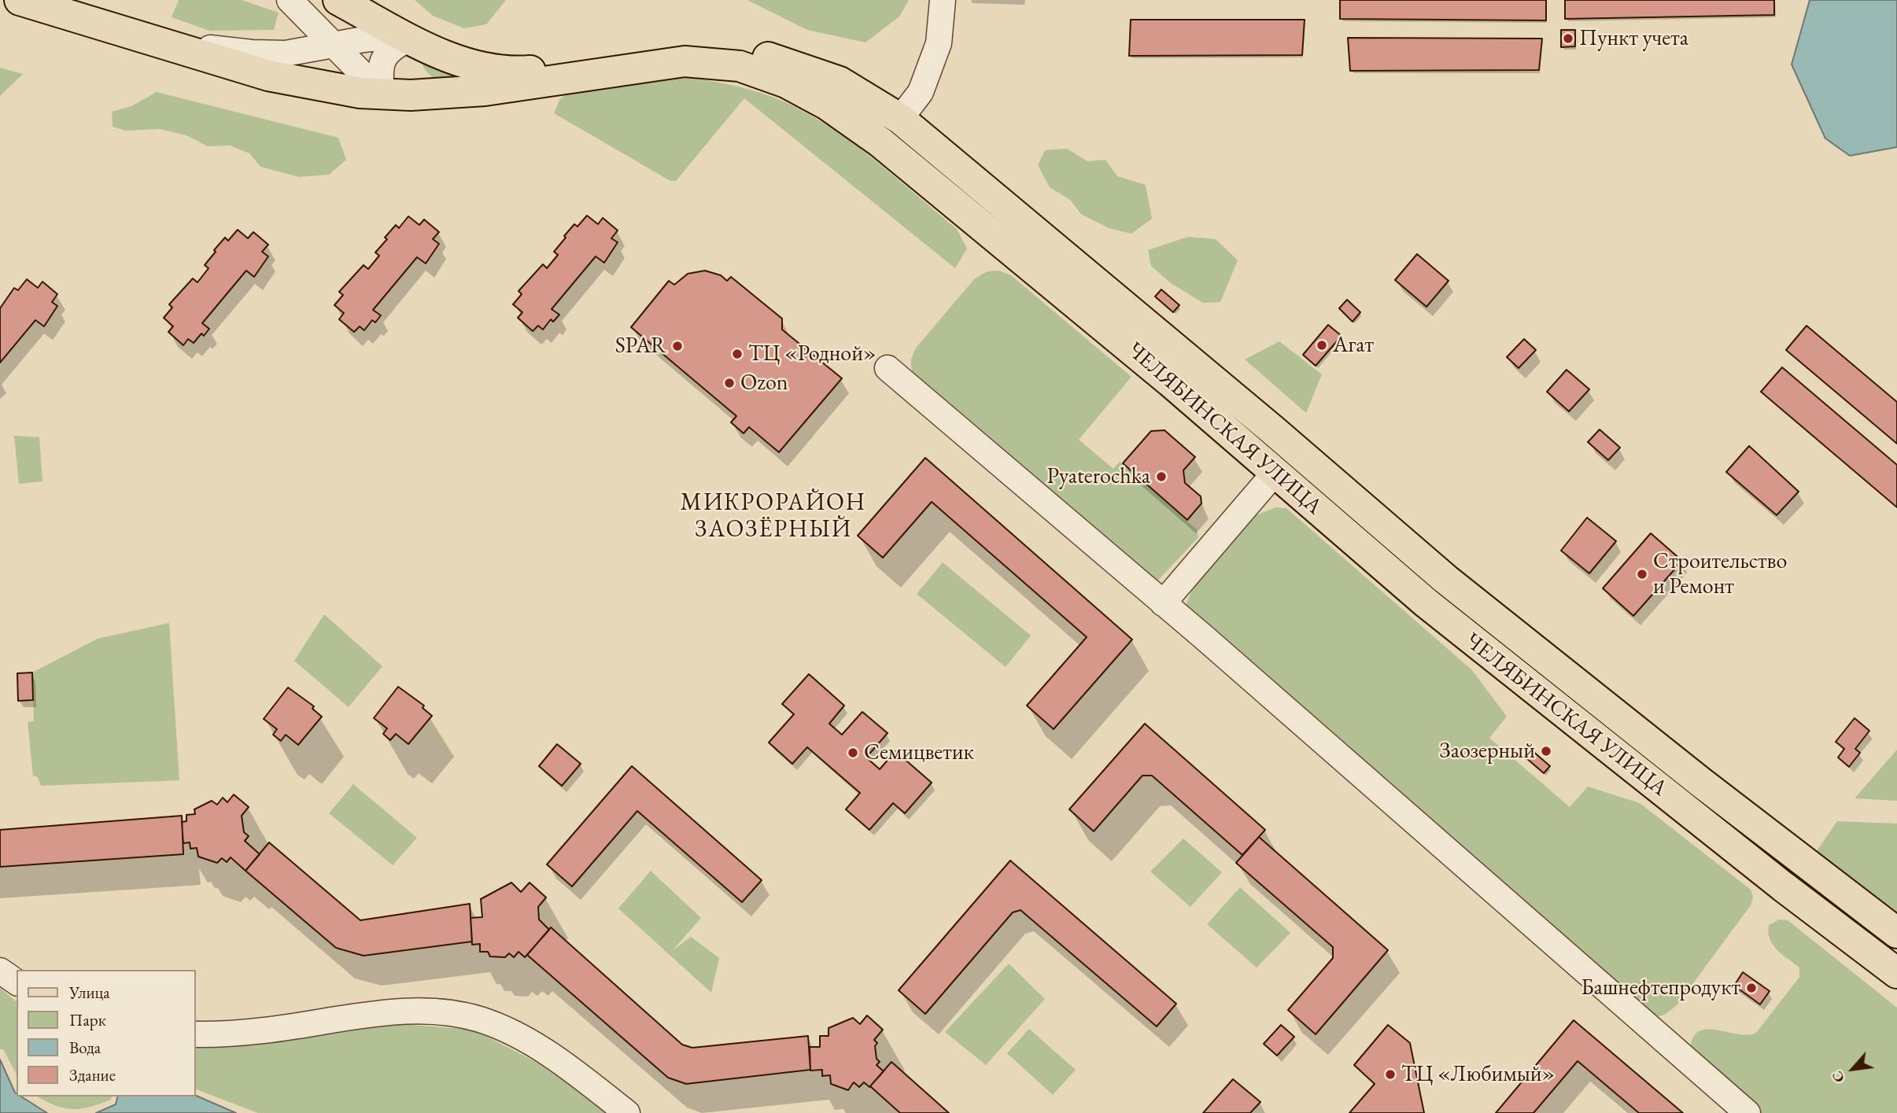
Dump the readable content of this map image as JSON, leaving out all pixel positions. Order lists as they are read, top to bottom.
{
  "streets": {
    "main road": ["ЧЕЛЯБИНСКАЯ УЛИЦА"]
  },
  "districts": ["МИКРОРАЙОН ЗАОЗЁРНЫЙ"],
  "places": [
    "Пункт учета",
    "Агат",
    "SPAR",
    "ТЦ «Родной»",
    "Ozon",
    "Pyaterochka",
    "Строительство и Ремонт",
    "Заозерный",
    "Семицветик",
    "Башнефтепродукт",
    "ТЦ «Любимый»"
  ],
  "legend": [
    "Улица",
    "Парк",
    "Вода",
    "Здание"
  ],
  "north": "bottom left"
}
